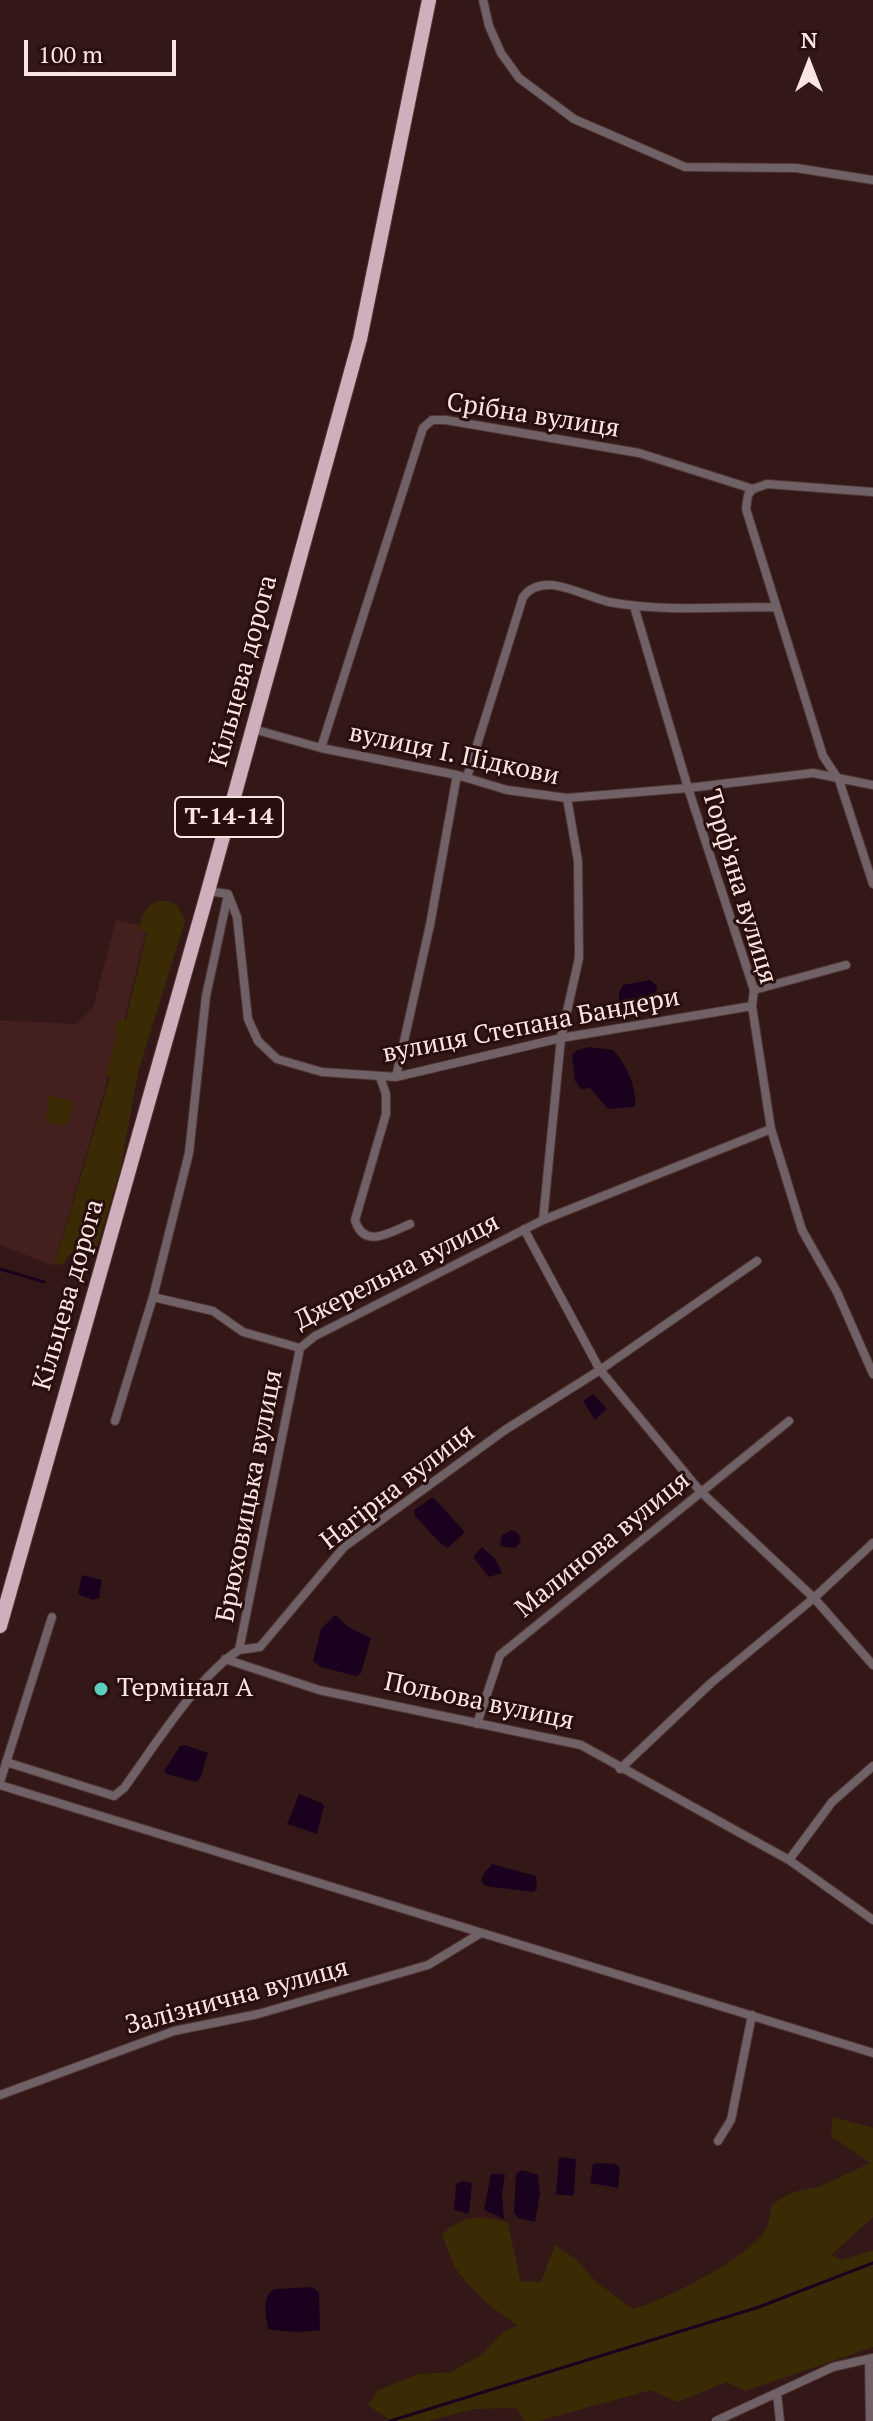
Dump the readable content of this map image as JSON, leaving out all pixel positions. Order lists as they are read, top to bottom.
{
  "streets": {
    "highway": ["Кільцева дорога", "Т-14-14"],
    "street": [
      "Срібна вулиця",
      "вулиця І. Підкови",
      "Торф'яна вулиця",
      "вулиця Степана Бандери",
      "Джерельна вулиця",
      "Нагірна вулиця",
      "Брюховицька вулиця",
      "Малинова вулиця",
      "Польова вулиця",
      "Залізнична вулиця"
    ]
  },
  "crossings": [
    ["Срібна вулиця", "вулиця І. Підкови"],
    ["Кільцева дорога", "вулиця І. Підкови"],
    ["вулиця І. Підкови", "Торф'яна вулиця"],
    ["Торф'яна вулиця", "вулиця Степана Бандери"],
    ["Торф'яна вулиця", "Джерельна вулиця"],
    ["Джерельна вулиця", "Брюховицька вулиця"],
    ["Нагірна вулиця", "Брюховицька вулиця"],
    ["Брюховицька вулиця", "Польова вулиця"],
    ["Малинова вулиця", "Польова вулиця"]
  ],
  "places": ["Термінал А"],
  "scale_bar": "100 m",
  "north": "top"
}
